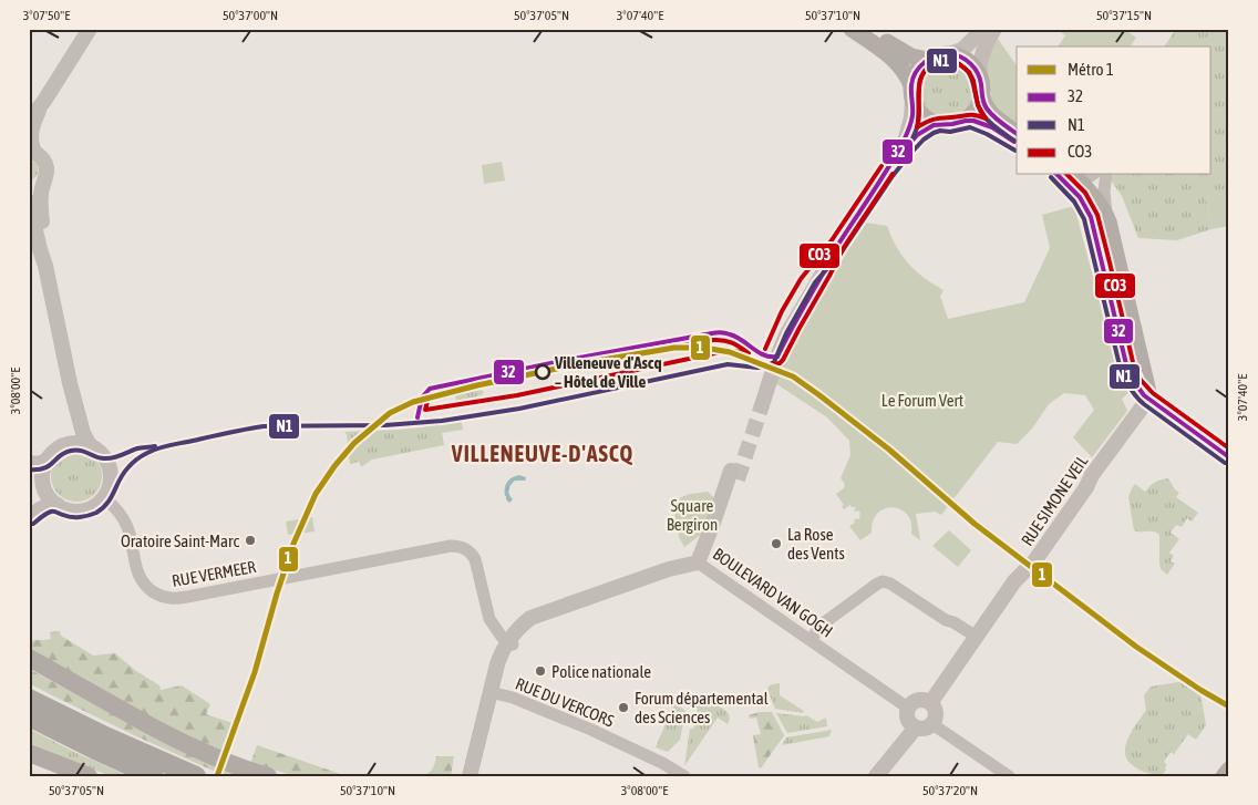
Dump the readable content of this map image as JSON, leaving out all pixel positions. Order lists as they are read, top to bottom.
{
  "streets": {
    "street": [
      "RUE SIMONE VEIL",
      "RUE VERMEER",
      "BOULEVARD VAN GOGH",
      "RUE DU VERCORS"
    ]
  },
  "crossings": [
    ["RUE SIMONE VEIL", "BOULEVARD VAN GOGH"],
    ["RUE VERMEER", "BOULEVARD VAN GOGH"],
    ["BOULEVARD VAN GOGH", "RUE DU VERCORS"]
  ],
  "districts": ["VILLENEUVE-D'ASCQ"],
  "parks": ["Le Forum Vert", "Square Bergiron"],
  "places": [
    "Villeneuve d'Ascq – Hôtel de Ville",
    "Oratoire Saint-Marc",
    "La Rose des Vents",
    "Police nationale",
    "Forum départemental des Sciences"
  ],
  "lines": [
    "transit line 32",
    "transit line N1",
    "transit line CO3",
    "metro line 1"
  ],
  "legend": [
    "Métro 1",
    "32",
    "N1",
    "CO3"
  ],
  "coordinates": [
    "3°07'50\"E",
    "50°37'00\"N",
    "50°37'05\"N",
    "3°07'40\"E",
    "50°37'10\"N",
    "50°37'15\"N",
    "3°08'00\"E",
    "50°37'20\"N"
  ]
}
